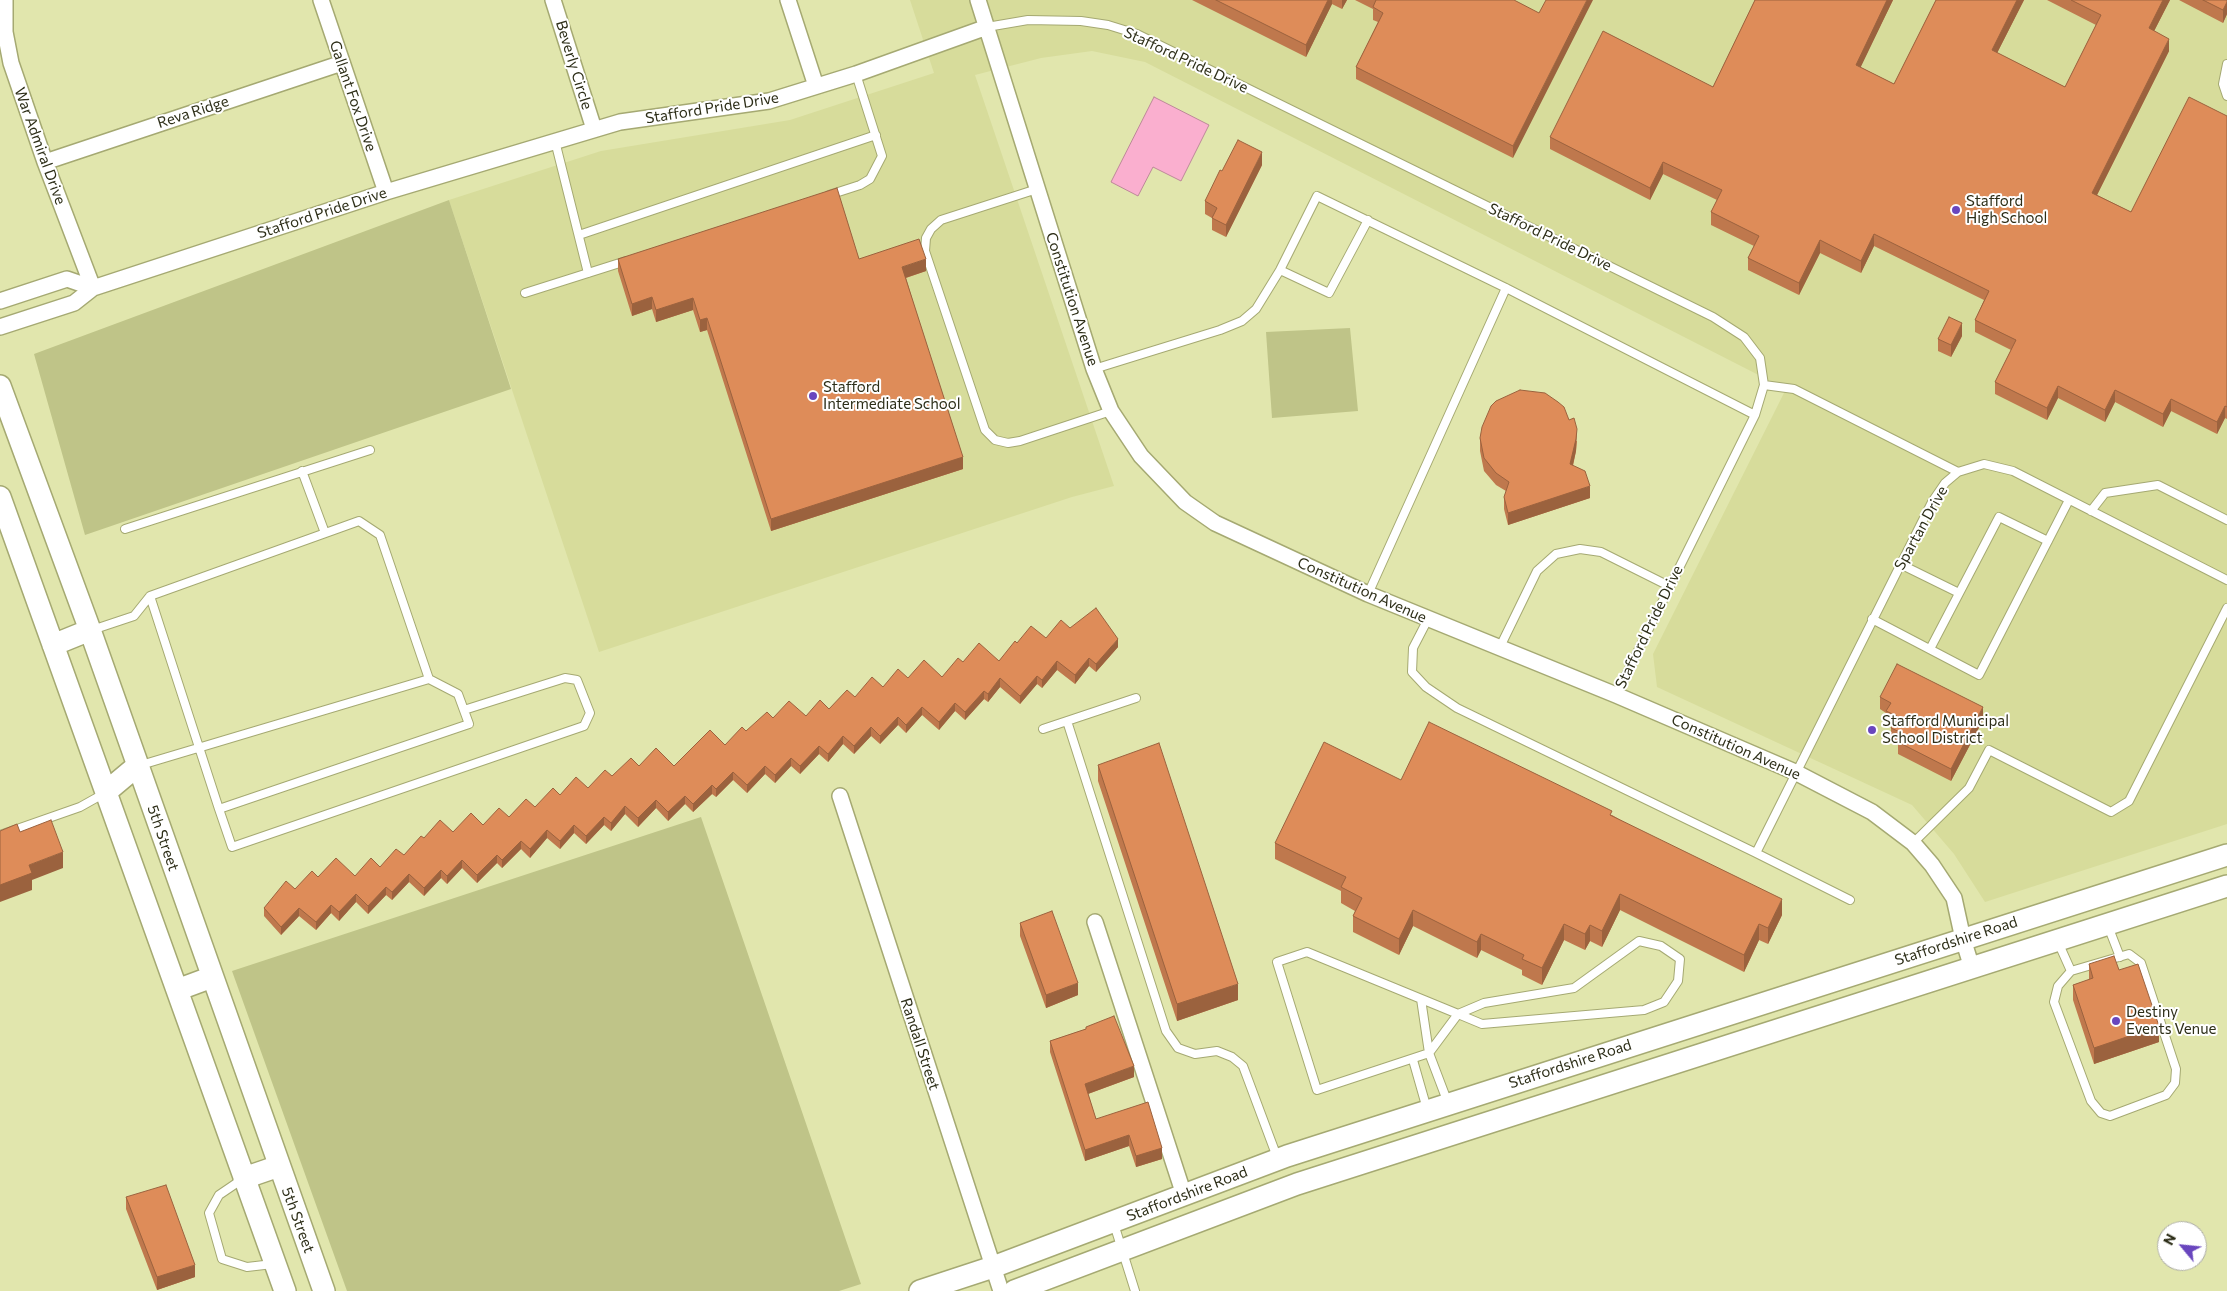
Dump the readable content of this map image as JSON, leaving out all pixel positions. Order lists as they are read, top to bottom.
{
  "streets": {
    "main road": ["5th Street", "Staffordshire Road"],
    "street": [
      "Stafford Pride Drive",
      "Beverly Circle",
      "Gallant Fox Drive",
      "Reva Ridge",
      "War Admiral Drive",
      "Constitution Avenue",
      "Randall Street"
    ],
    "lane": ["Spartan Drive"]
  },
  "crossings": [
    ["Stafford Pride Drive", "Beverly Circle"],
    ["Stafford Pride Drive", "Gallant Fox Drive"],
    ["Stafford Pride Drive", "War Admiral Drive"],
    ["Stafford Pride Drive", "Constitution Avenue"],
    ["Gallant Fox Drive", "Reva Ridge"],
    ["Reva Ridge", "War Admiral Drive"],
    ["Constitution Avenue", "Spartan Drive"],
    ["Constitution Avenue", "Staffordshire Road"],
    ["Staffordshire Road", "Randall Street"]
  ],
  "places": [
    "Stafford High School",
    "Stafford Intermediate School",
    "Stafford Municipal School District",
    "Destiny Events Venue"
  ],
  "north": "top left"
}
